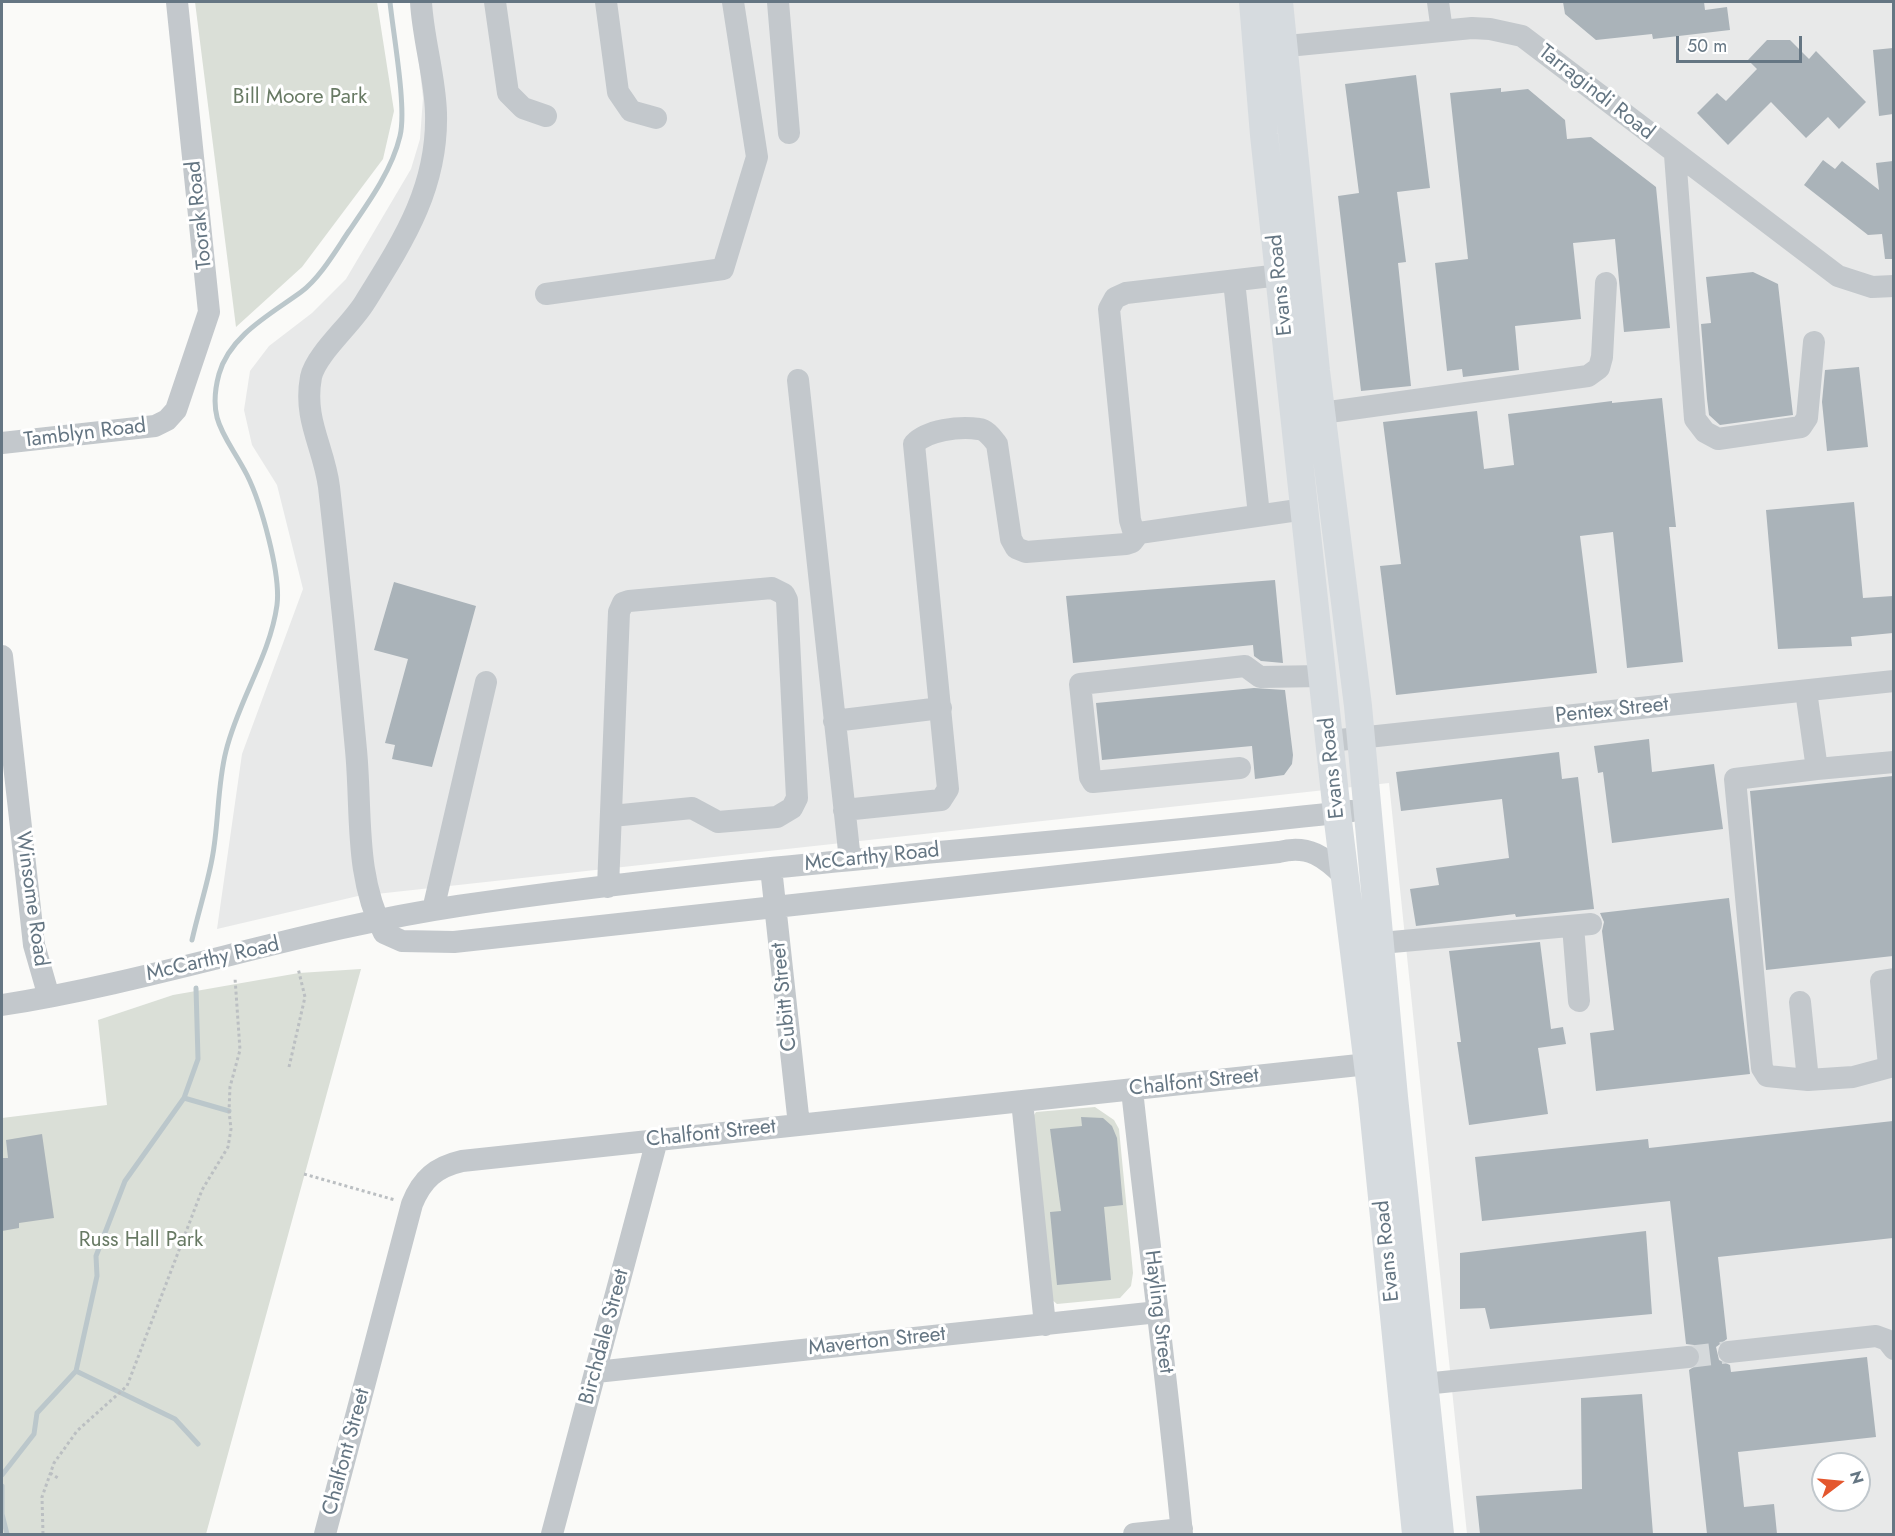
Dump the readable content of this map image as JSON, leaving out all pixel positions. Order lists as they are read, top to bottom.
{
  "streets": {
    "main road": ["Evans Road"],
    "street": [
      "Tarragindi Road",
      "Toorak Road",
      "Tamblyn Road",
      "Pentex Street",
      "McCarthy Road",
      "Winsome Road",
      "Cubitt Street",
      "Chalfont Street",
      "Hayling Street",
      "Birchdale Street",
      "Maverton Street"
    ]
  },
  "crossings": [
    ["Tarragindi Road", "Evans Road"],
    ["Toorak Road", "Tamblyn Road"],
    ["Evans Road", "Pentex Street"],
    ["Evans Road", "McCarthy Road"],
    ["Evans Road", "Chalfont Street"],
    ["McCarthy Road", "Winsome Road"],
    ["McCarthy Road", "Cubitt Street"],
    ["Cubitt Street", "Chalfont Street"],
    ["Chalfont Street", "Hayling Street"],
    ["Chalfont Street", "Birchdale Street"],
    ["Hayling Street", "Maverton Street"],
    ["Birchdale Street", "Maverton Street"]
  ],
  "parks": ["Bill Moore Park", "Russ Hall Park"],
  "scale_bar": "50 m",
  "north": "right"
}
